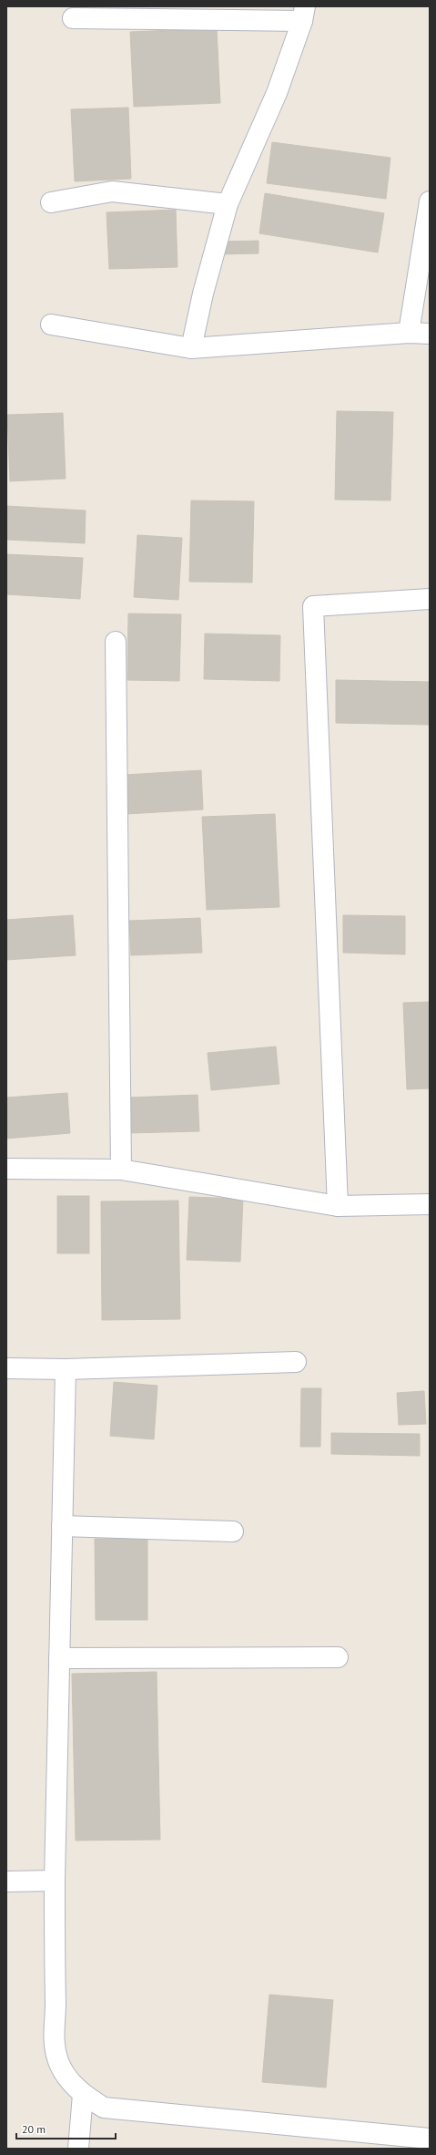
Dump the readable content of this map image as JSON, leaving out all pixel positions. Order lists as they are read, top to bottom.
{
  "scale_bar": "20 m"
}
